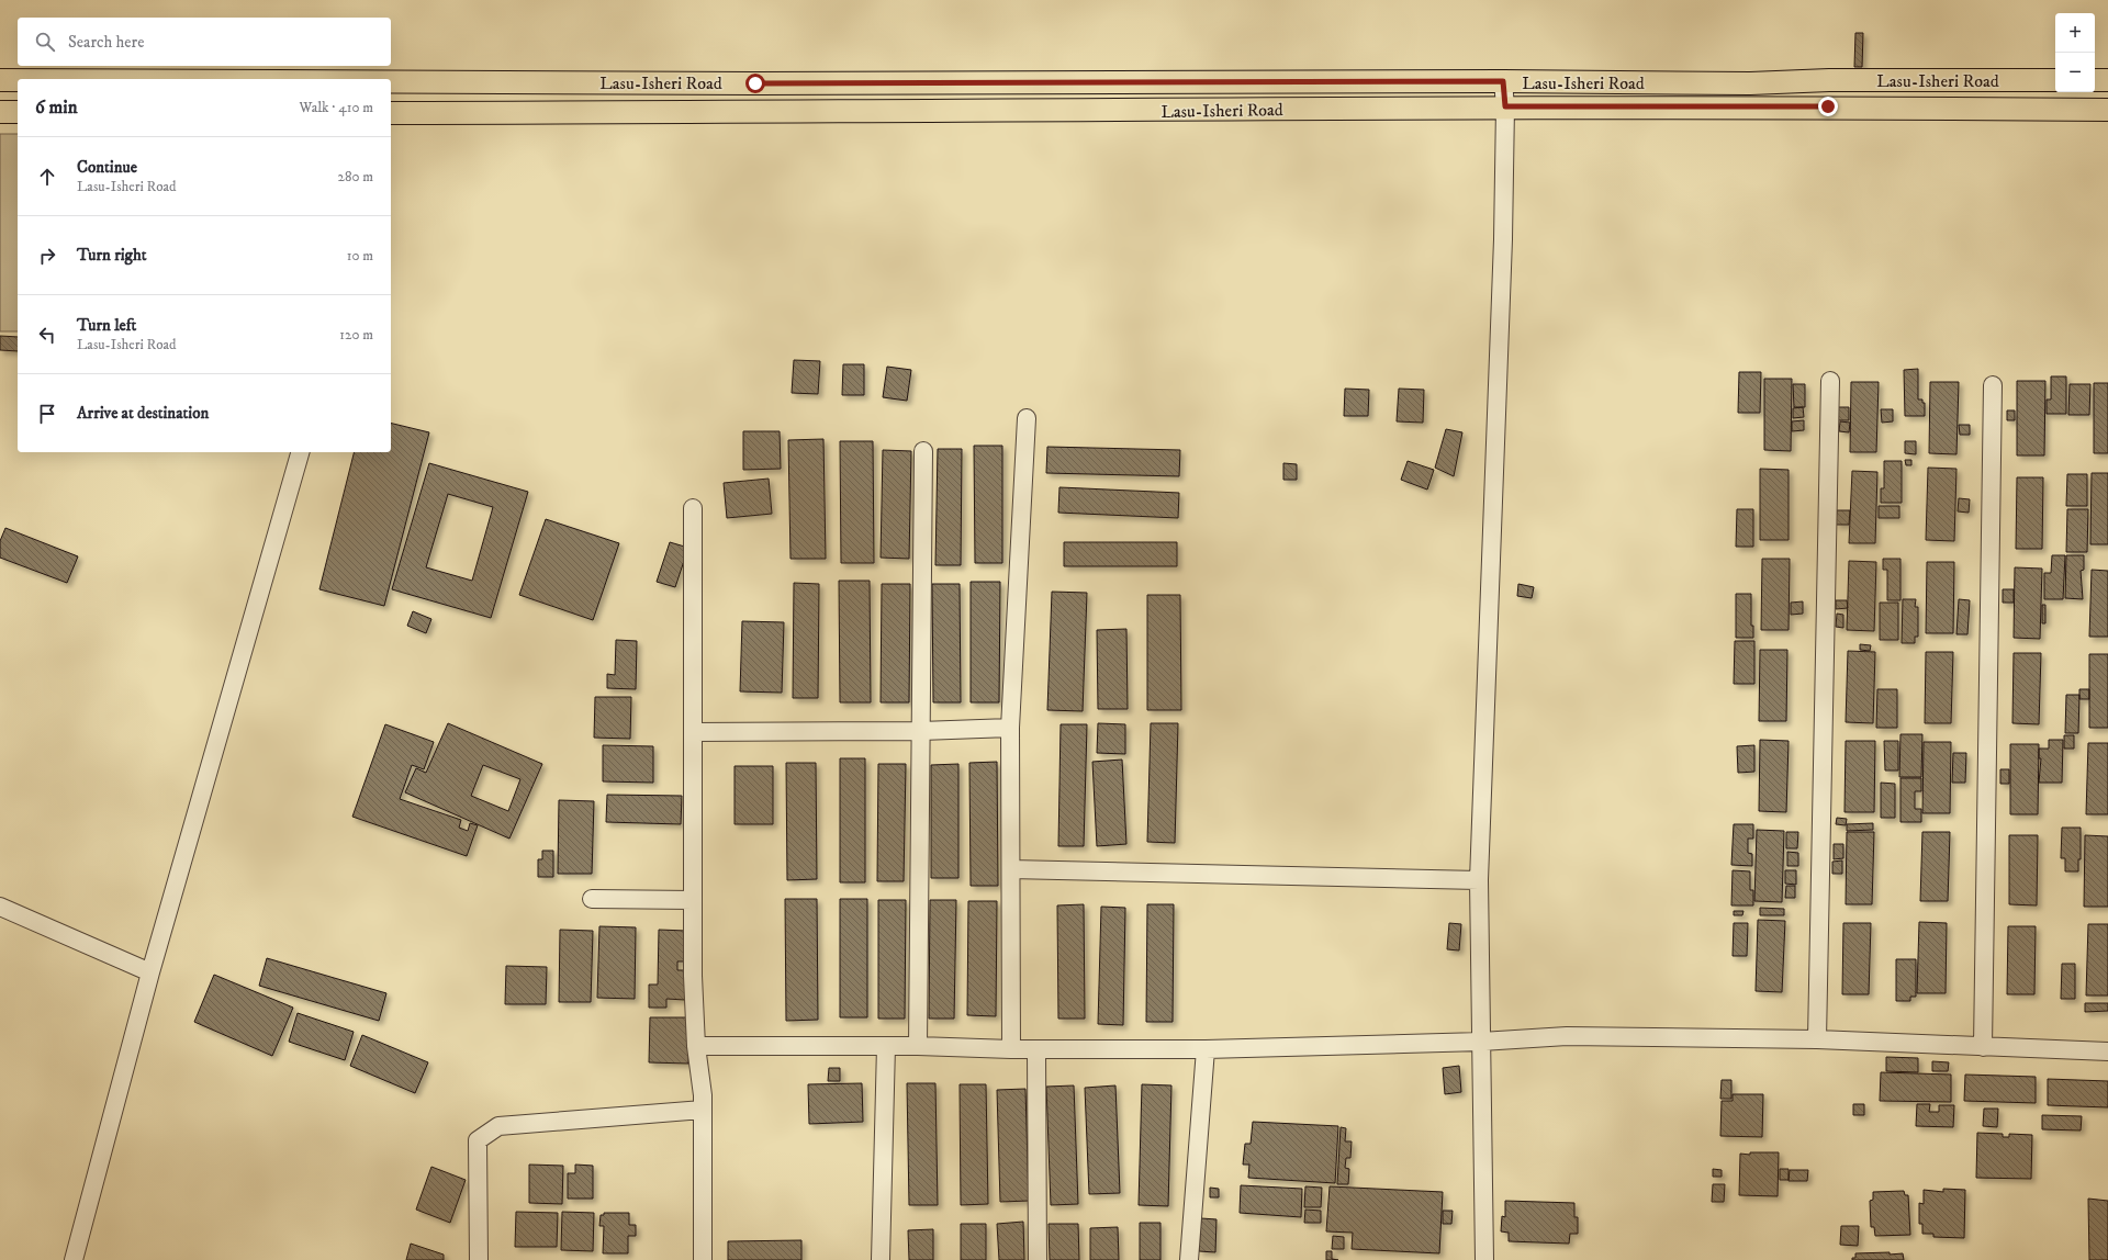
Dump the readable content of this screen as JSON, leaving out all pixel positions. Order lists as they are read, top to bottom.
{
  "streets": {
    "main road": ["Lasu-Isheri Road"]
  },
  "page": {
    "map_buttons": ["+", "−"],
    "search": "Search here",
    "heading": ["6 min", "Walk · 410 m"],
    "list": [
      ["Continue", "Lasu-Isheri Road", "280 m"],
      ["Turn right", "10 m"],
      ["Turn left", "Lasu-Isheri Road", "120 m"],
      "Arrive at destination"
    ]
  }
}
